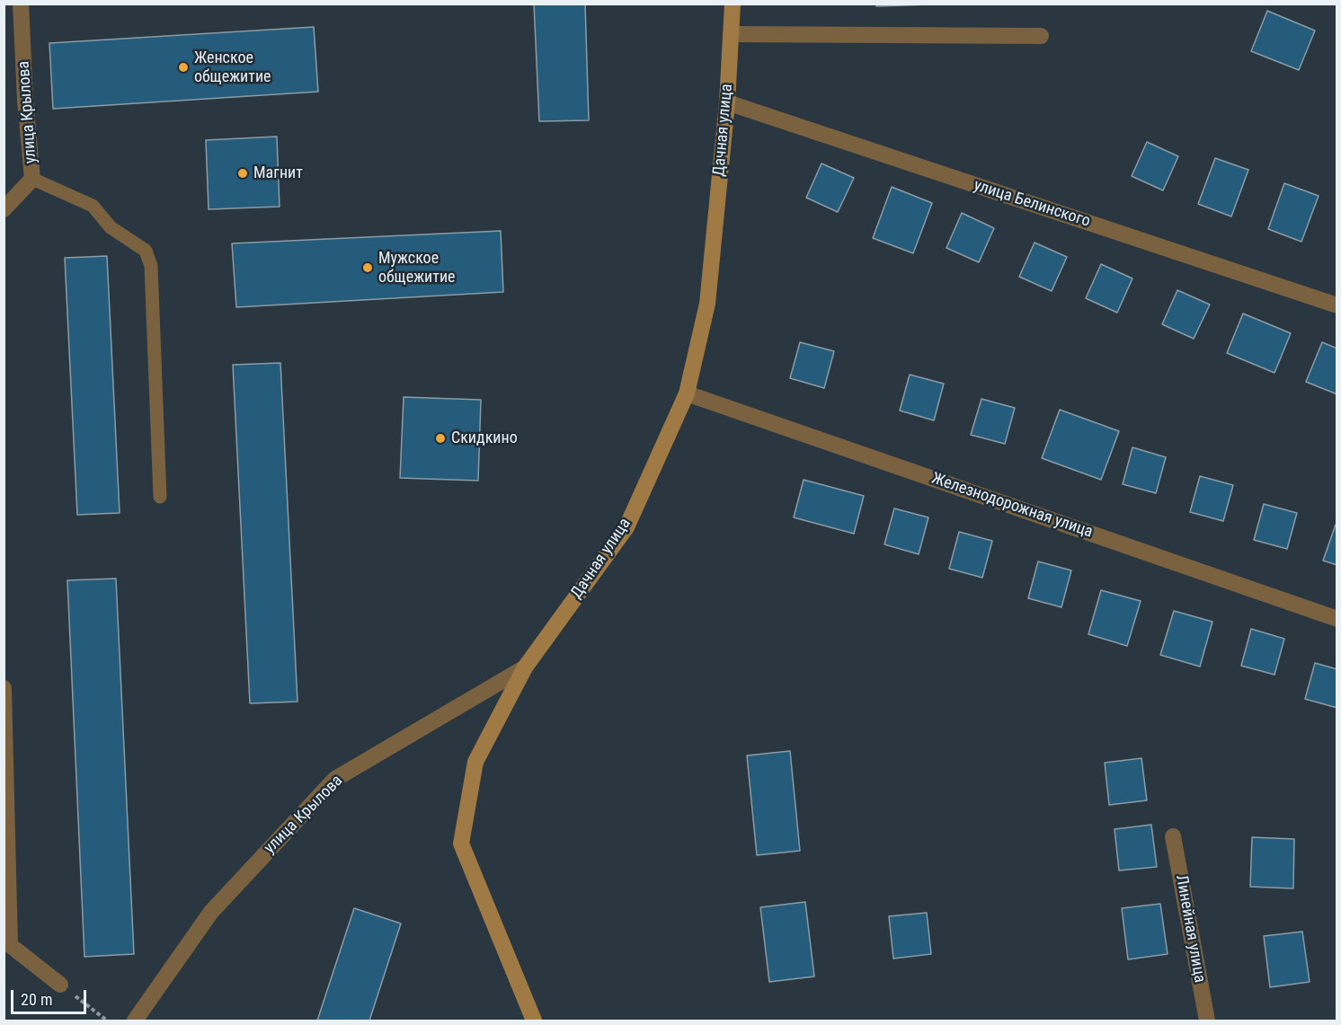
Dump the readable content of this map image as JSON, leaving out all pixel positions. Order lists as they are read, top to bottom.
{
  "streets": {
    "street": [
      "улица Крылова",
      "Дачная улица",
      "улица Белинского",
      "Железнодорожная улица",
      "Линейная улица"
    ]
  },
  "crossings": [
    ["улица Крылова", "Дачная улица"],
    ["Дачная улица", "улица Белинского"],
    ["Дачная улица", "Железнодорожная улица"]
  ],
  "places": [
    "Женское общежитие",
    "Магнит",
    "Мужское общежитие",
    "Скидкино"
  ],
  "scale_bar": "20 m"
}
